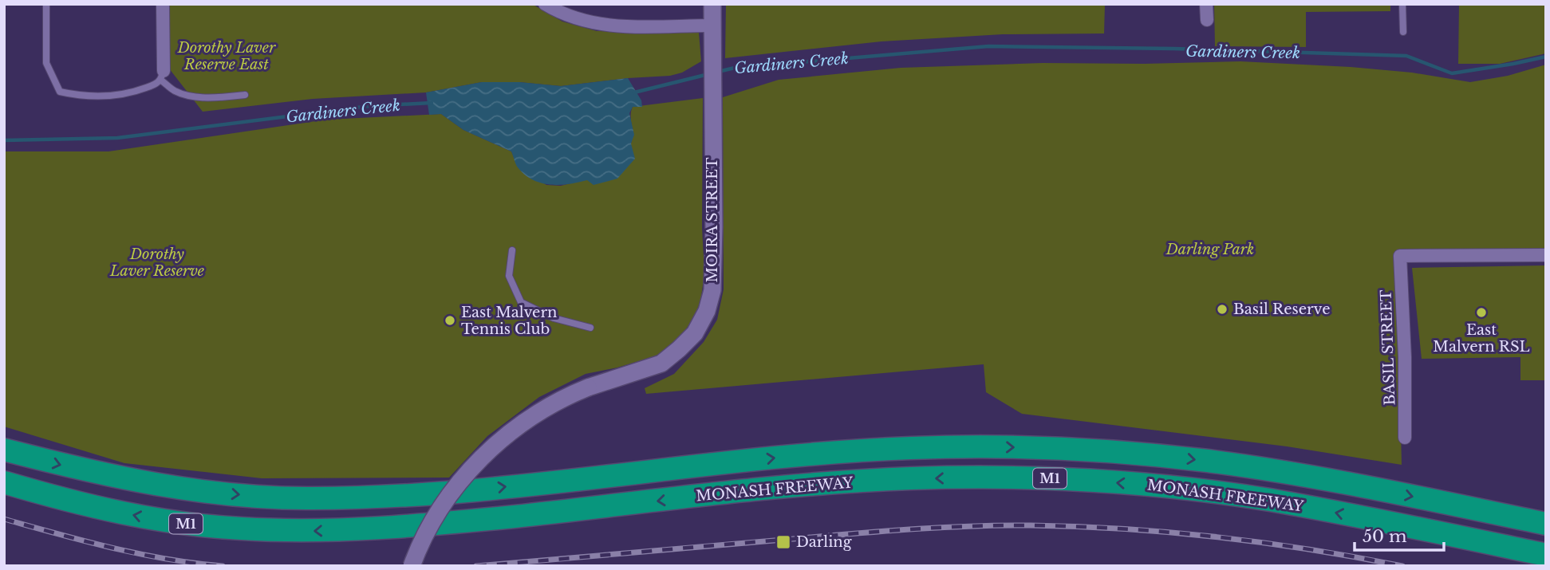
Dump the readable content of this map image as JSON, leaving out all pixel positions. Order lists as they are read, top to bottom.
{
  "streets": {
    "highway": ["M1", "MONASH FREEWAY"],
    "main road": ["MOIRA STREET"],
    "street": ["BASIL STREET"]
  },
  "water": ["Gardiners Creek"],
  "parks": ["Dorothy Laver Reserve East", "Darling Park", "Dorothy Laver Reserve"],
  "places": {
    "other": ["Basil Reserve", "East Malvern RSL", "East Malvern Tennis Club"],
    "transit": ["Darling"]
  },
  "scale_bar": "50 m"
}
